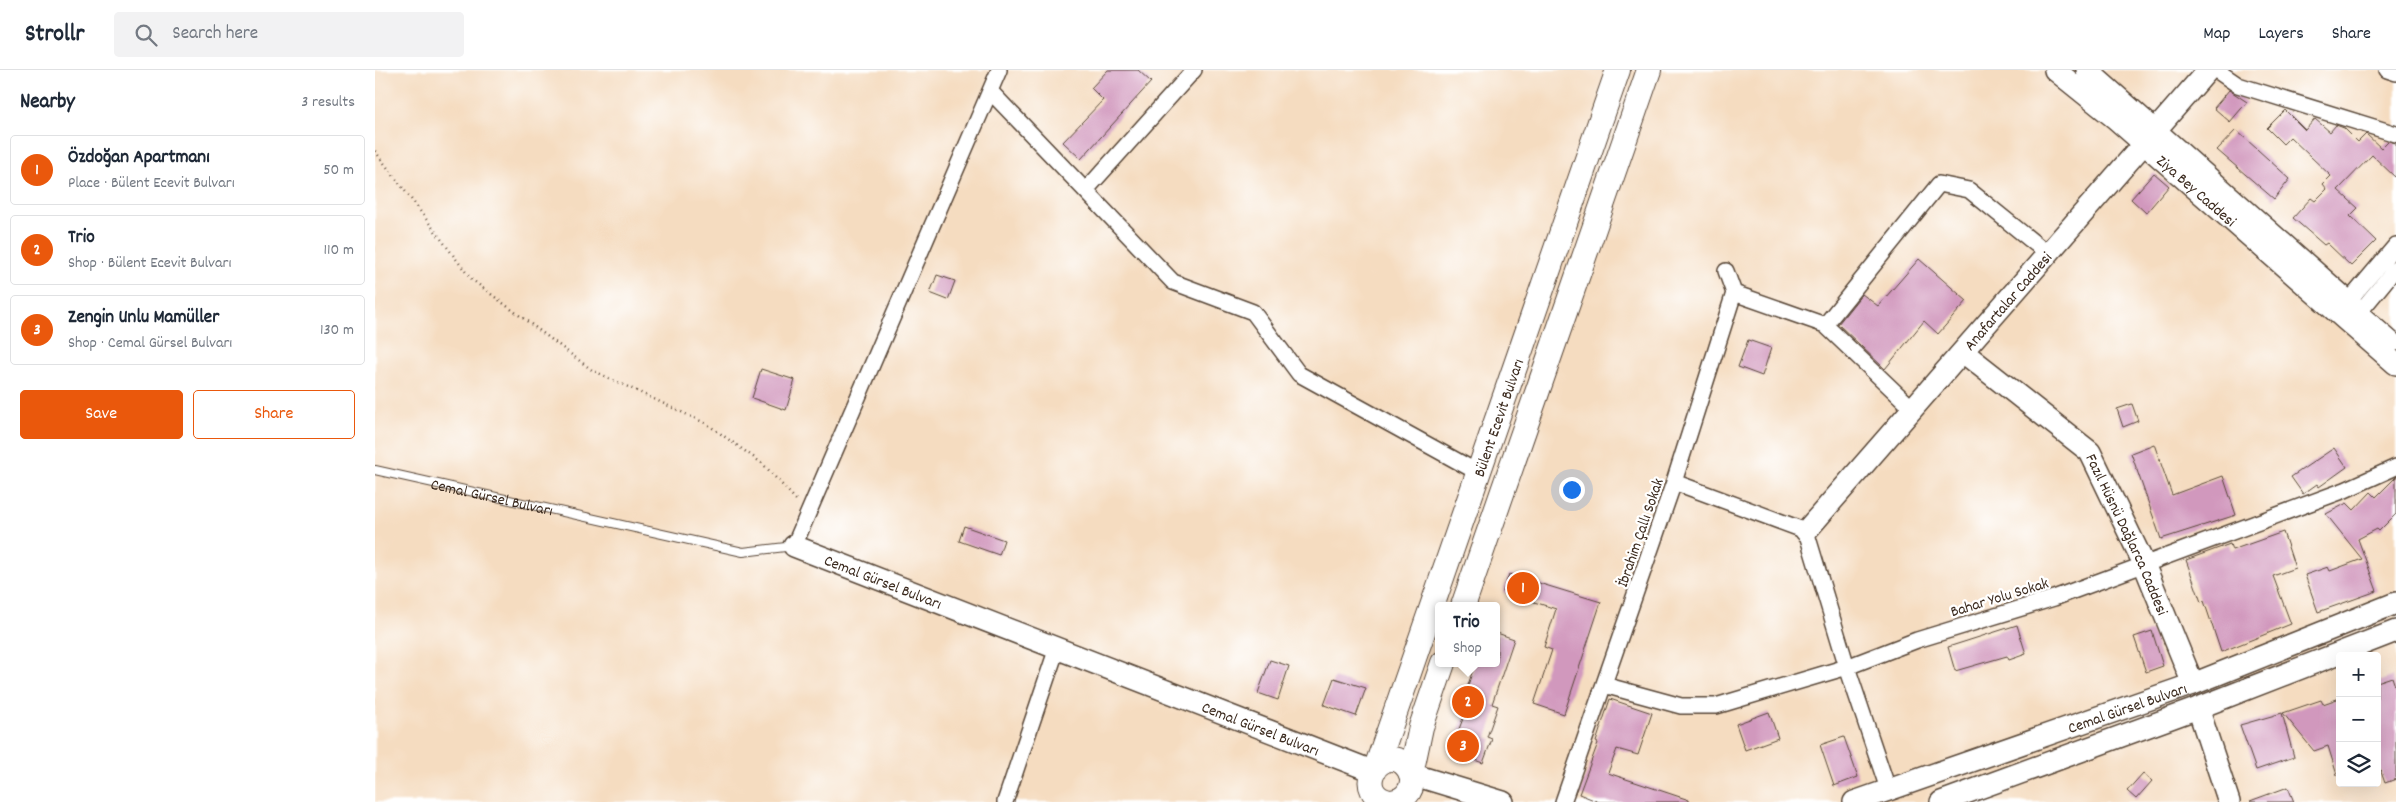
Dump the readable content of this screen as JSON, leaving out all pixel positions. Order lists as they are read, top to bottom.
{
  "streets": {
    "main road": ["Bülent Ecevit Bulvarı"],
    "street": [
      "Ziya Bey Caddesi",
      "Anafartalar Caddesi",
      "Cemal Gürsel Bulvarı",
      "İbrahim Çallı Sokak",
      "Fazıl Hüsnü Dağlarca Caddesi",
      "Bahar Yolu Sokak"
    ]
  },
  "crossings": [
    ["Ziya Bey Caddesi", "Anafartalar Caddesi"],
    ["Anafartalar Caddesi", "Fazıl Hüsnü Dağlarca Caddesi"],
    ["Bülent Ecevit Bulvarı", "Cemal Gürsel Bulvarı"],
    ["Cemal Gürsel Bulvarı", "Fazıl Hüsnü Dağlarca Caddesi"],
    ["İbrahim Çallı Sokak", "Bahar Yolu Sokak"],
    ["Fazıl Hüsnü Dağlarca Caddesi", "Bahar Yolu Sokak"]
  ],
  "page": {
    "header": "Strollr",
    "search": "Search here",
    "nav": ["Map", "Layers", "Share"],
    "heading": ["Nearby", "3 results"],
    "list": [
      {
        "mark": "1",
        "name": "Özdoğan Apartmanı",
        "note": "Place · Bülent Ecevit Bulvarı",
        "value": "50 m"
      },
      {
        "mark": "2",
        "name": "Trio",
        "note": "Shop · Bülent Ecevit Bulvarı",
        "value": "110 m"
      },
      {
        "mark": "3",
        "name": "Zengin Unlu Mamüller",
        "note": "Shop · Cemal Gürsel Bulvarı",
        "value": "130 m"
      }
    ],
    "buttons": ["Save", "Share"],
    "pins": ["1", "2", "3"],
    "popup": ["Trio", "Shop"],
    "map_buttons": ["+", "−"]
  }
}
